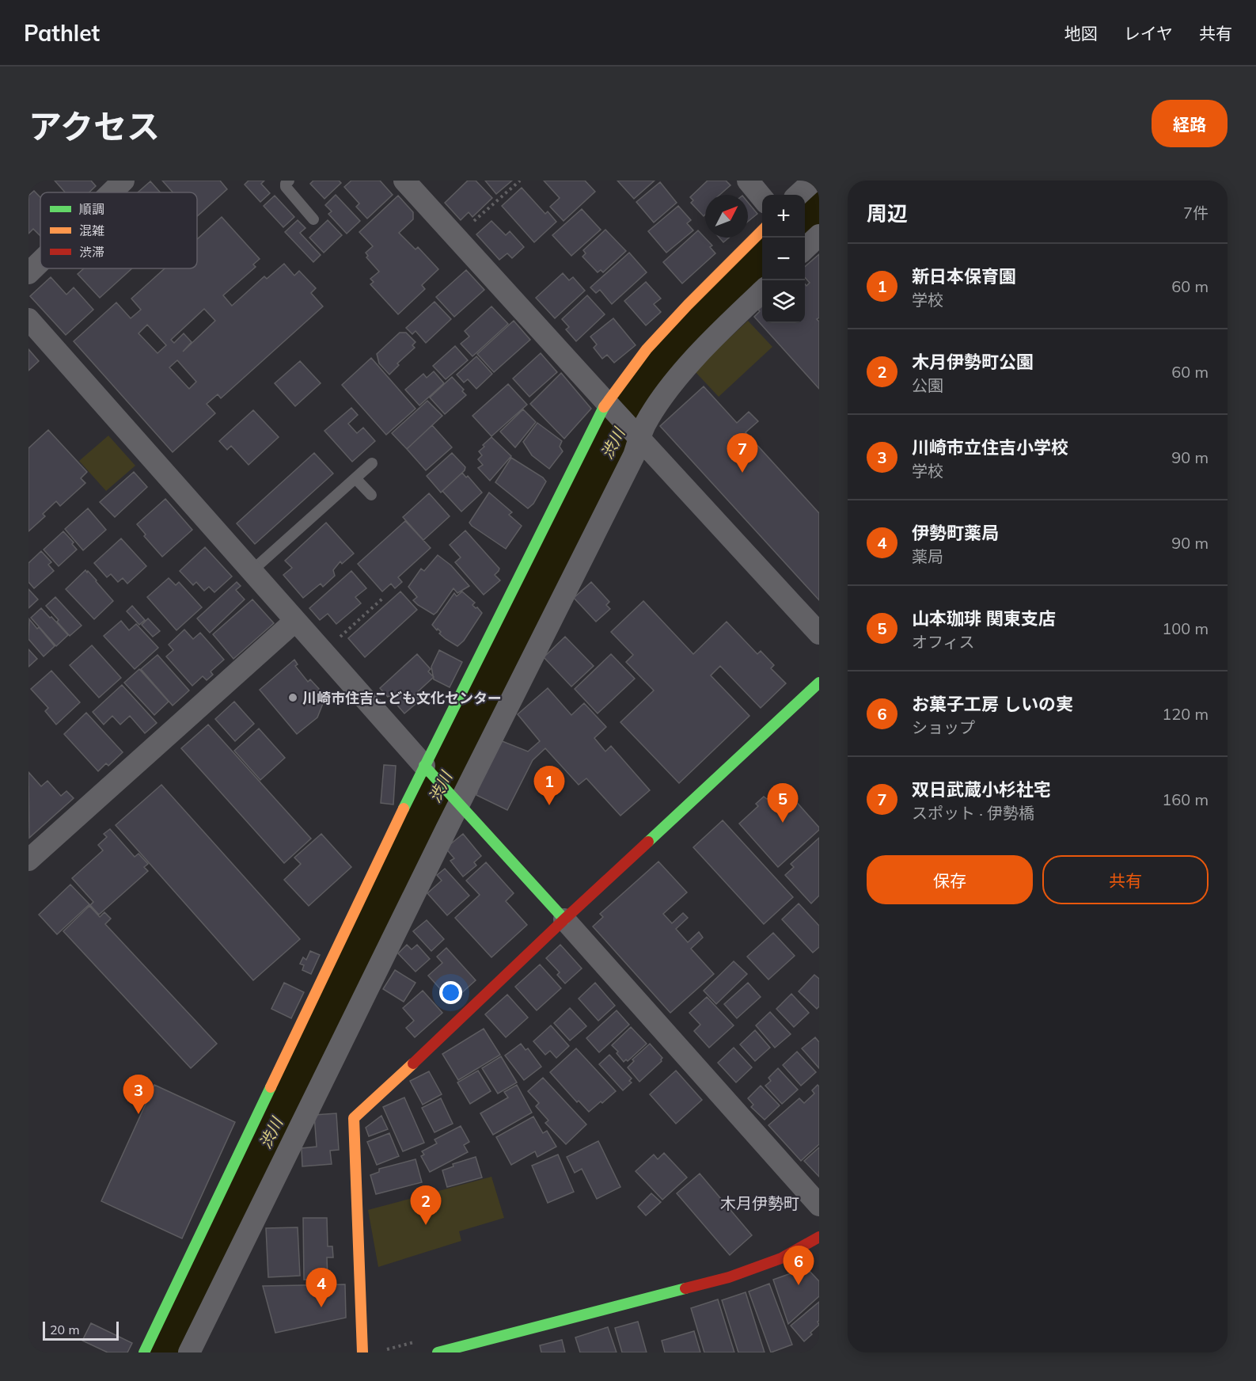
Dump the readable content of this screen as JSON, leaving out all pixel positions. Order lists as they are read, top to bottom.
{
  "districts": ["木月伊勢町"],
  "water": ["渋川"],
  "places": ["川崎市住吉こども文化センター"],
  "legend": ["順調", "混雑", "渋滞"],
  "scale_bar": "20 m",
  "north": "top right",
  "page": {
    "header": "Pathlet",
    "nav": ["地図", "レイヤ", "共有"],
    "title": "アクセス",
    "buttons": [
      "経路",
      ["保存", "共有"]
    ],
    "heading": ["周辺", "7件"],
    "map_buttons": ["+", "−"],
    "list": [
      {
        "mark": "1",
        "name": "新日本保育園",
        "note": "学校",
        "value": "60 m"
      },
      {
        "mark": "2",
        "name": "木月伊勢町公園",
        "note": "公園",
        "value": "60 m"
      },
      {
        "mark": "3",
        "name": "川崎市立住吉小学校",
        "note": "学校",
        "value": "90 m"
      },
      {
        "mark": "4",
        "name": "伊勢町薬局",
        "note": "薬局",
        "value": "90 m"
      },
      {
        "mark": "5",
        "name": "山本珈琲 関東支店",
        "note": "オフィス",
        "value": "100 m"
      },
      {
        "mark": "6",
        "name": "お菓子工房 しいの実",
        "note": "ショップ",
        "value": "120 m"
      },
      {
        "mark": "7",
        "name": "双日武蔵小杉社宅",
        "note": "スポット · 伊勢橋",
        "value": "160 m"
      }
    ],
    "pins": [
      "7",
      "1",
      "5",
      "3",
      "2",
      "6",
      "4"
    ],
    "scale": "20 m"
  }
}
